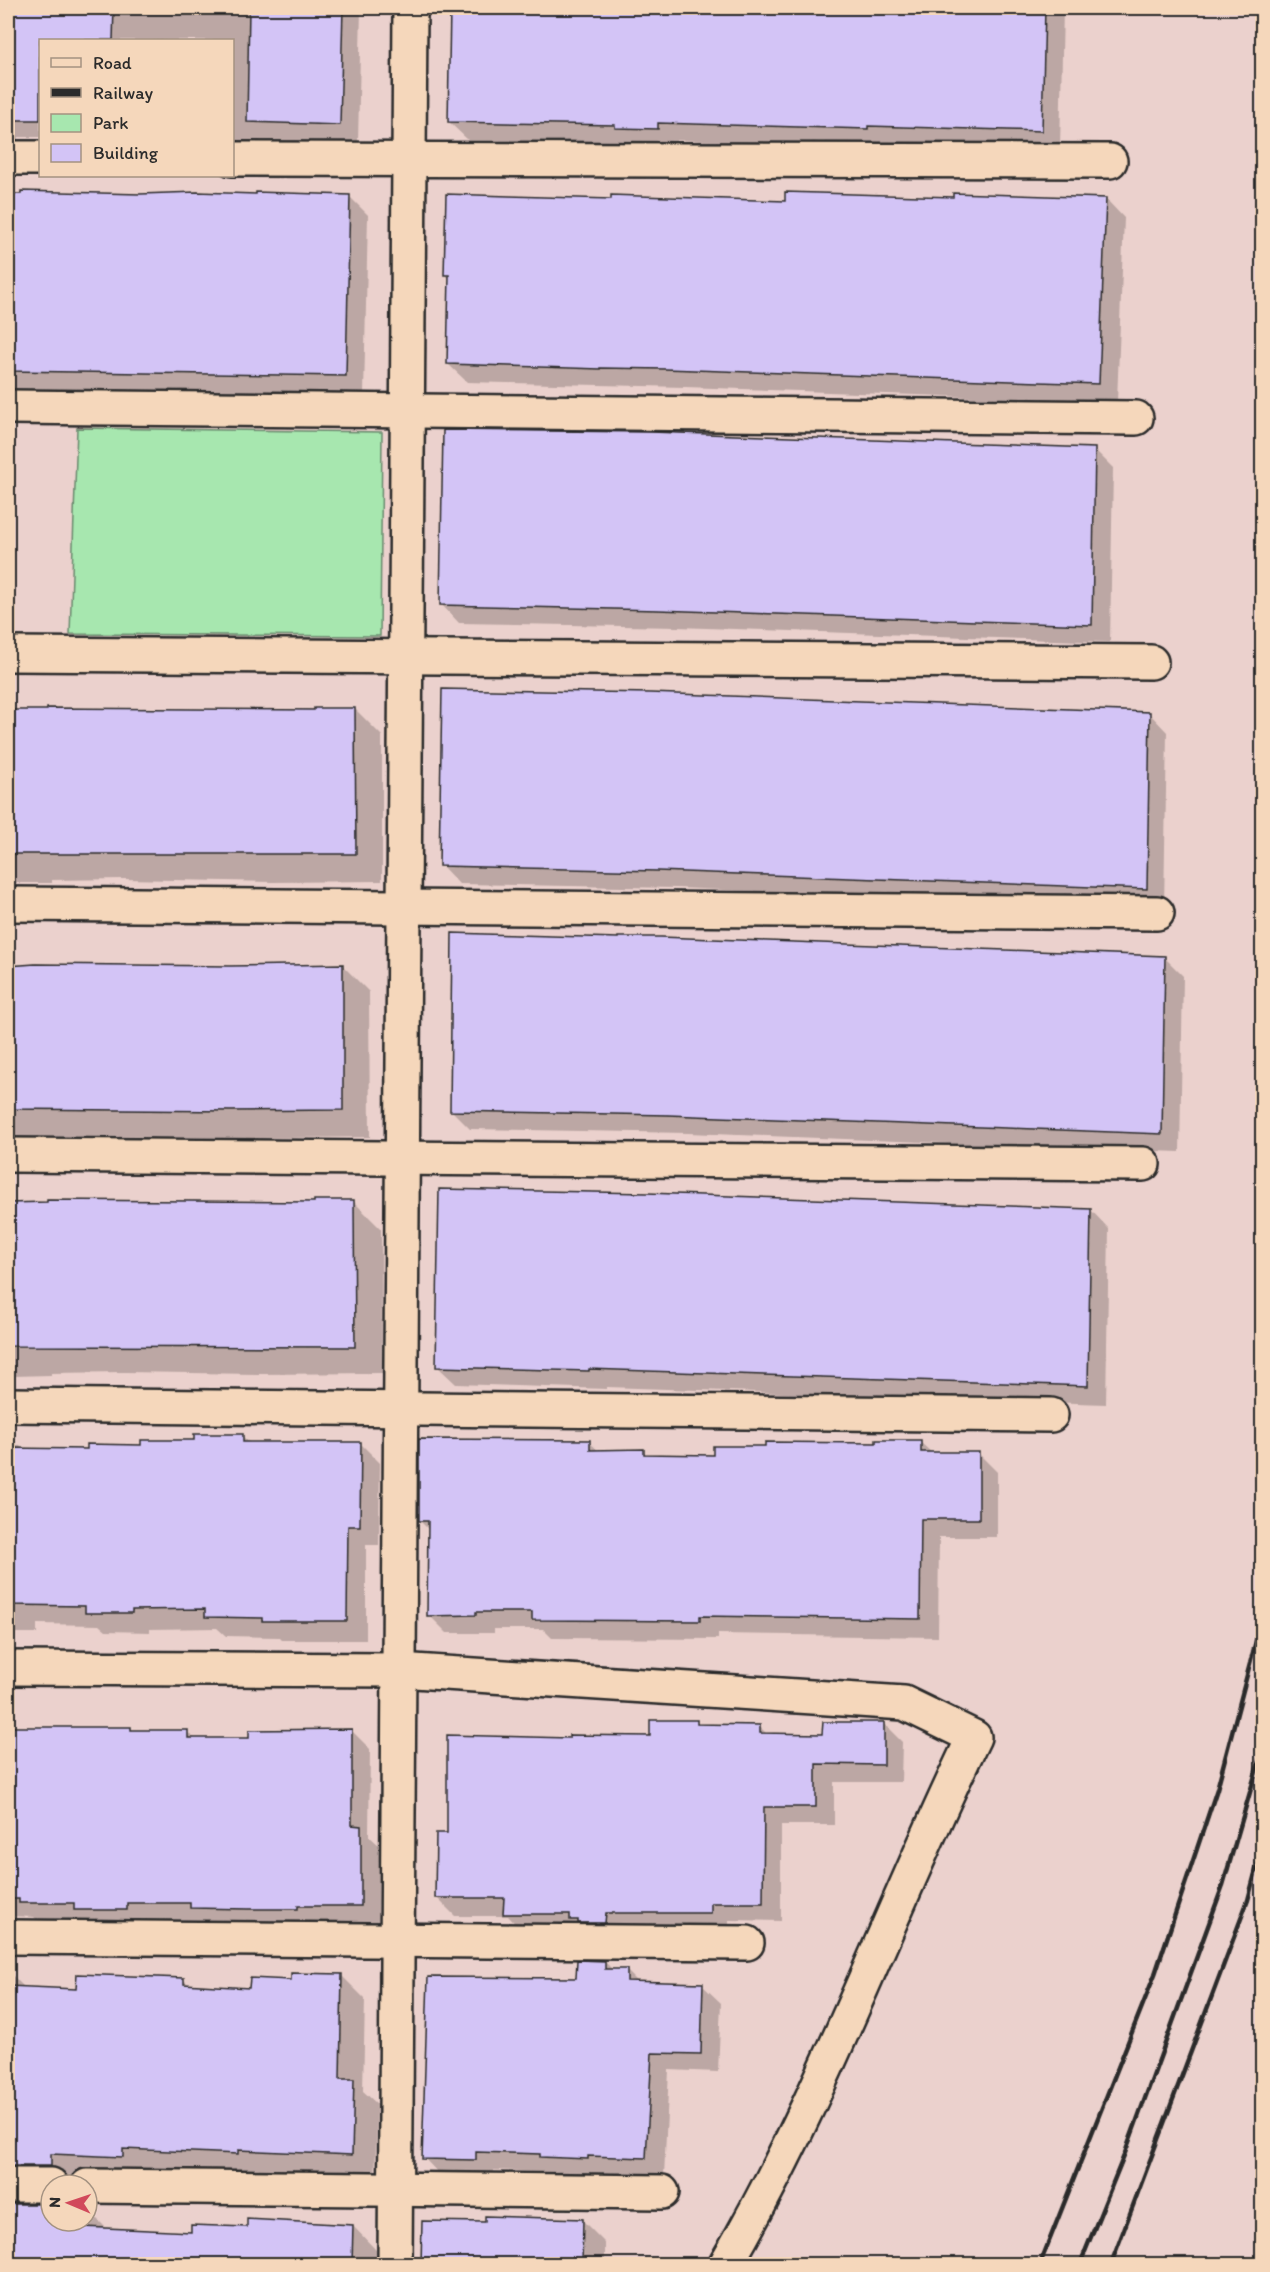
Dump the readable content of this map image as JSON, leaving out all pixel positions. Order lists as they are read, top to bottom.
{
  "legend": [
    "Road",
    "Railway",
    "Park",
    "Building"
  ],
  "north": "left"
}
